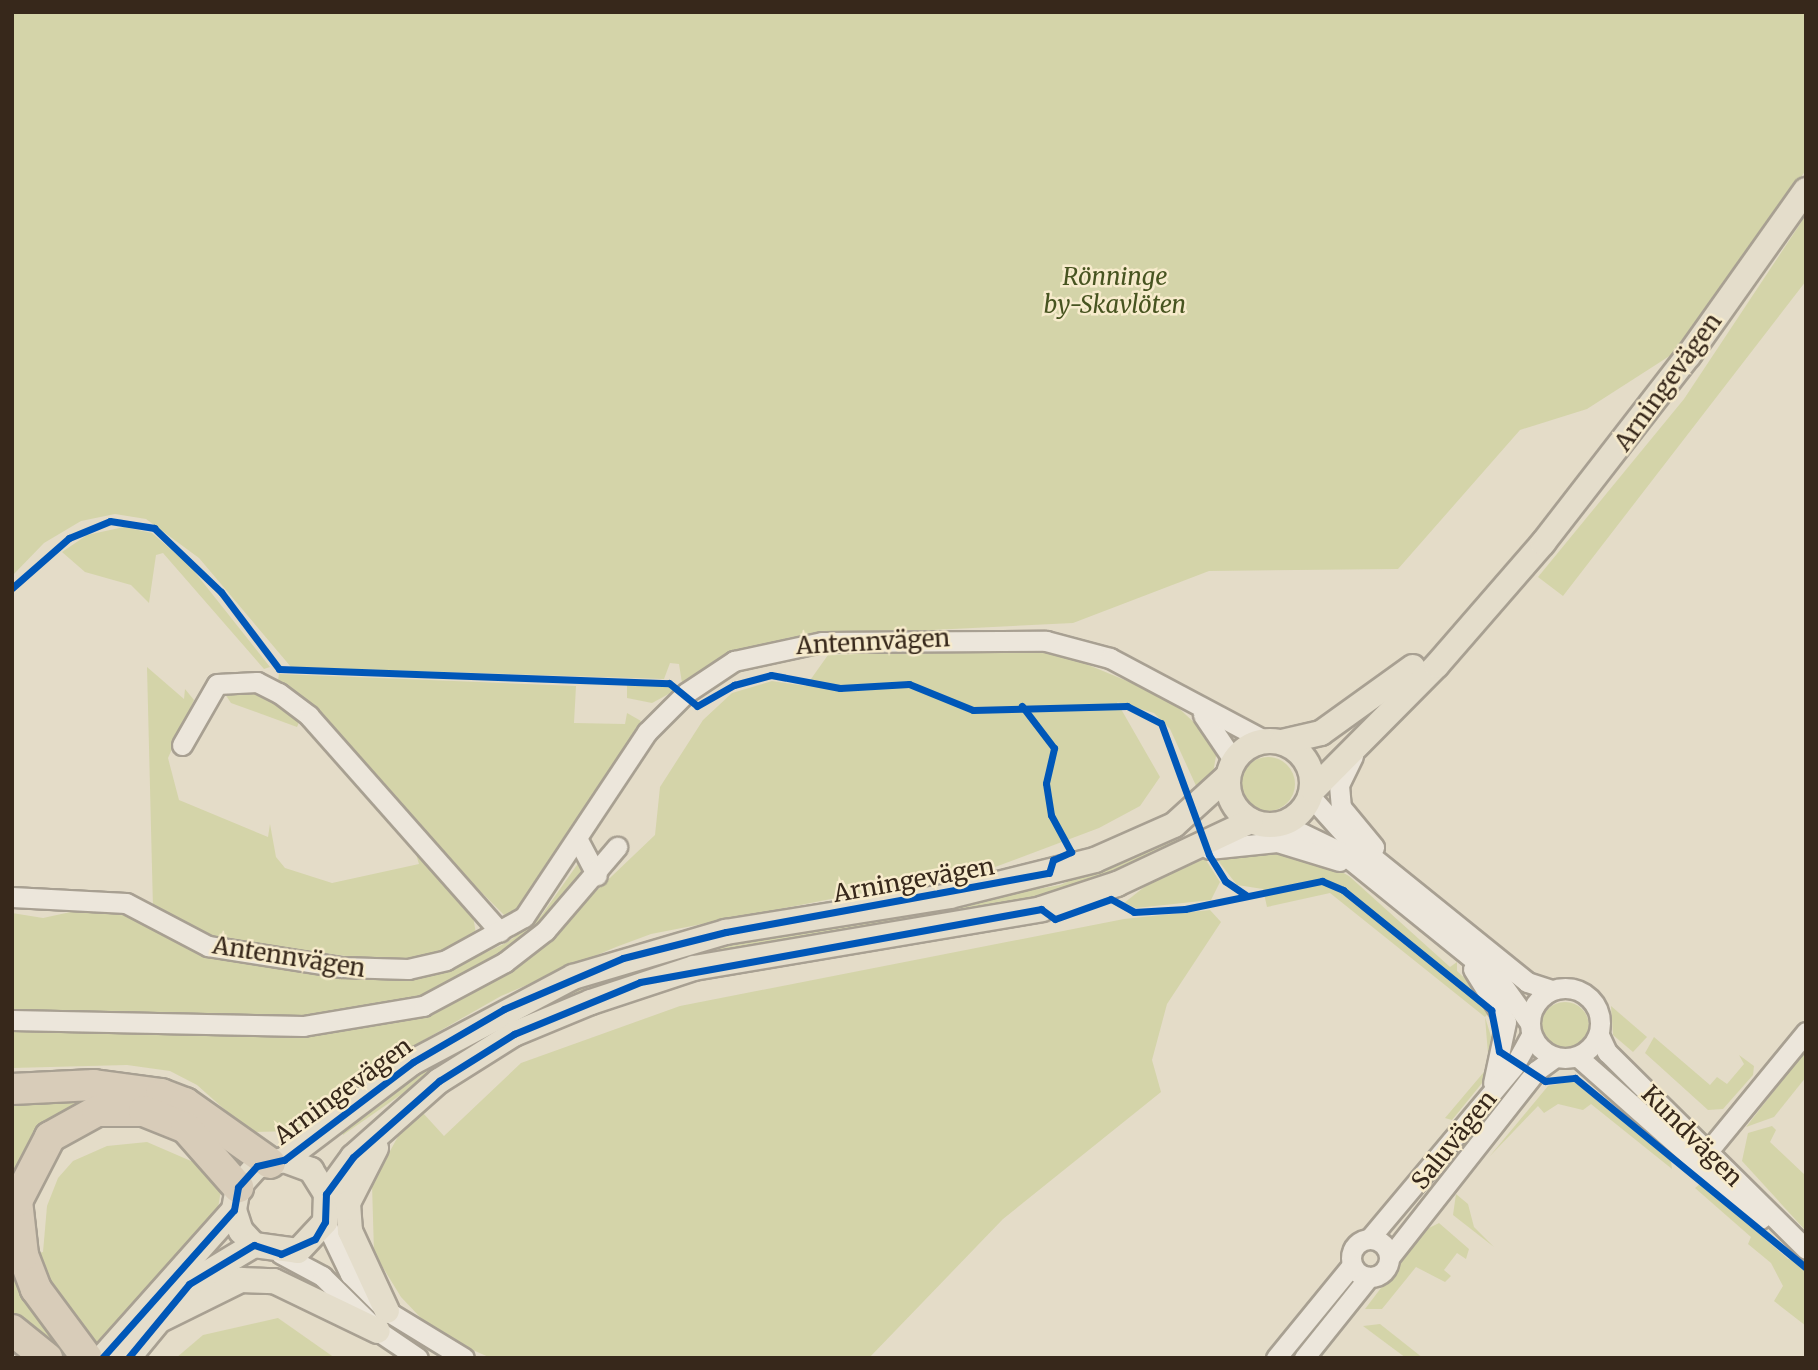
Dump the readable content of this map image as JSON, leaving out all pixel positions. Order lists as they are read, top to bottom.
{
  "streets": {
    "main road": ["Arningevägen"],
    "street": ["Antennvägen", "Kundvägen", "Saluvägen"]
  },
  "crossings": [
    ["Arningevägen", "Antennvägen"],
    ["Kundvägen", "Saluvägen"]
  ],
  "parks": ["Rönninge by-Skavlöten"]
}
